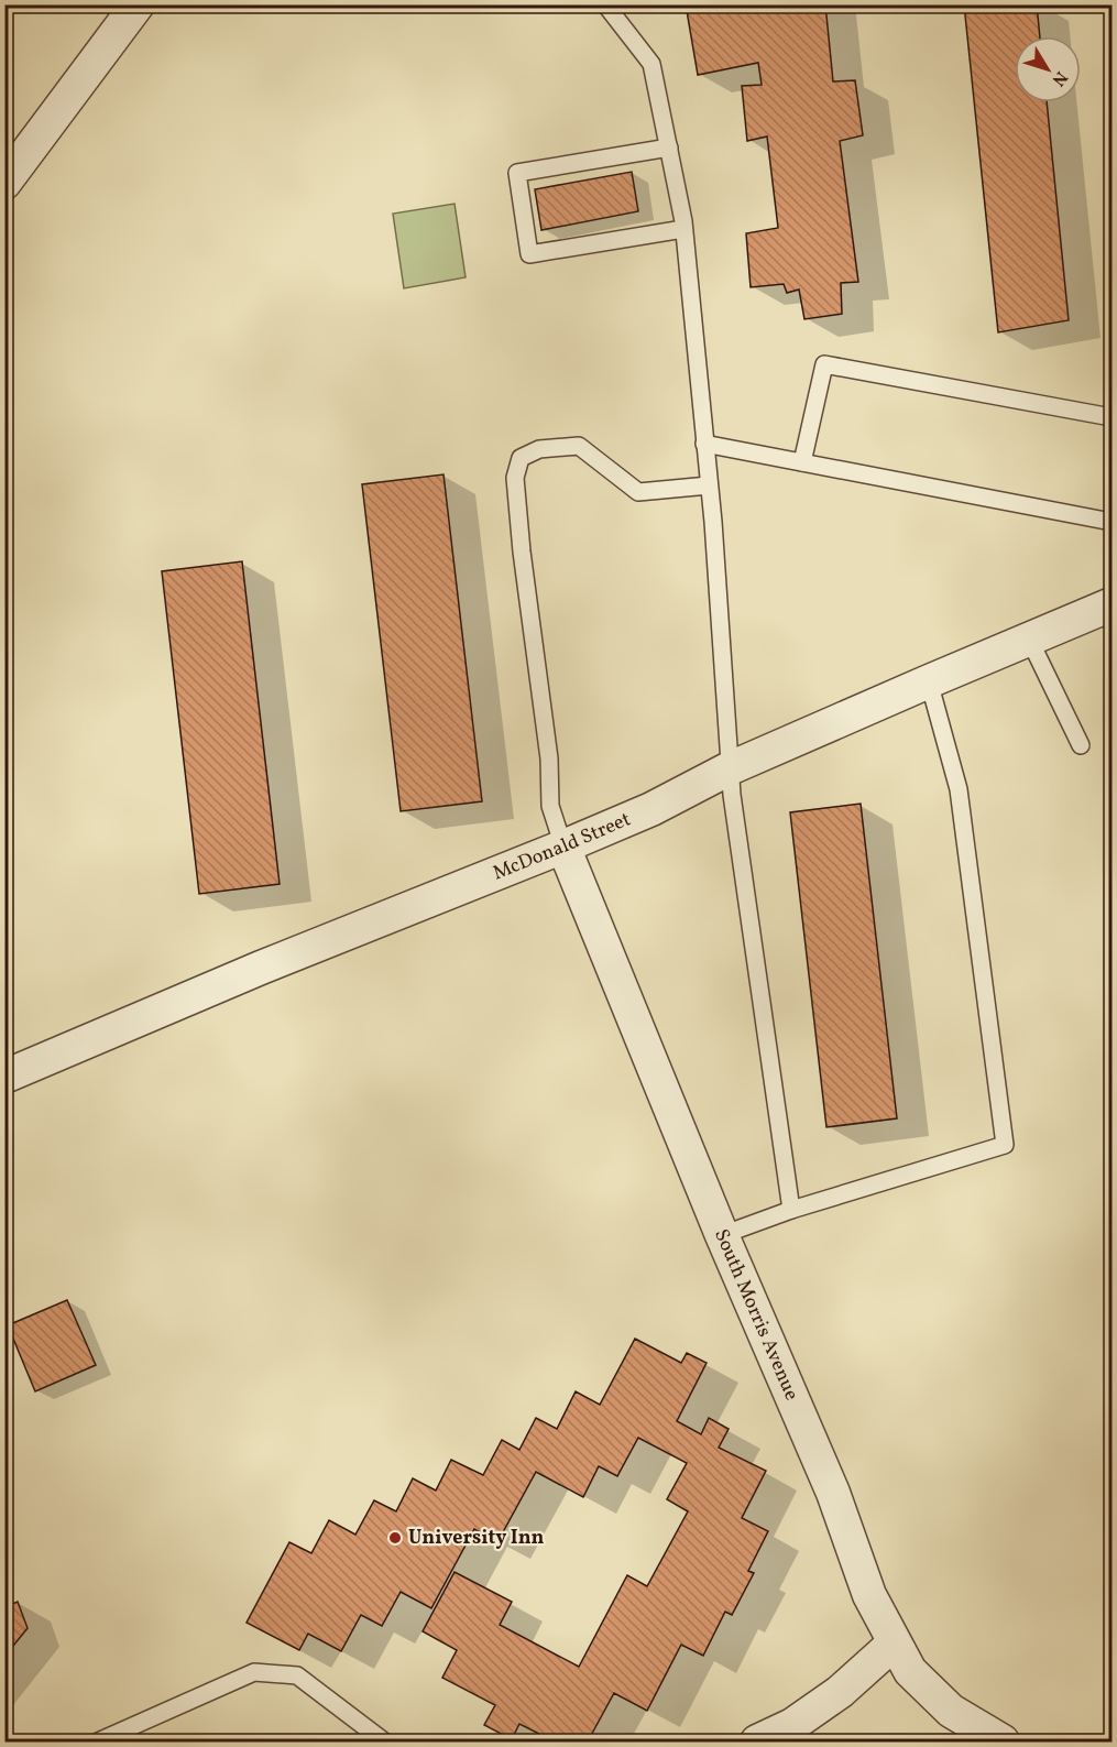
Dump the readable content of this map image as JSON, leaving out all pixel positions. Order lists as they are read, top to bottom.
{
  "streets": {
    "street": ["McDonald Street", "South Morris Avenue"]
  },
  "crossings": [
    ["McDonald Street", "South Morris Avenue"]
  ],
  "places": ["University Inn"],
  "north": "bottom right"
}
